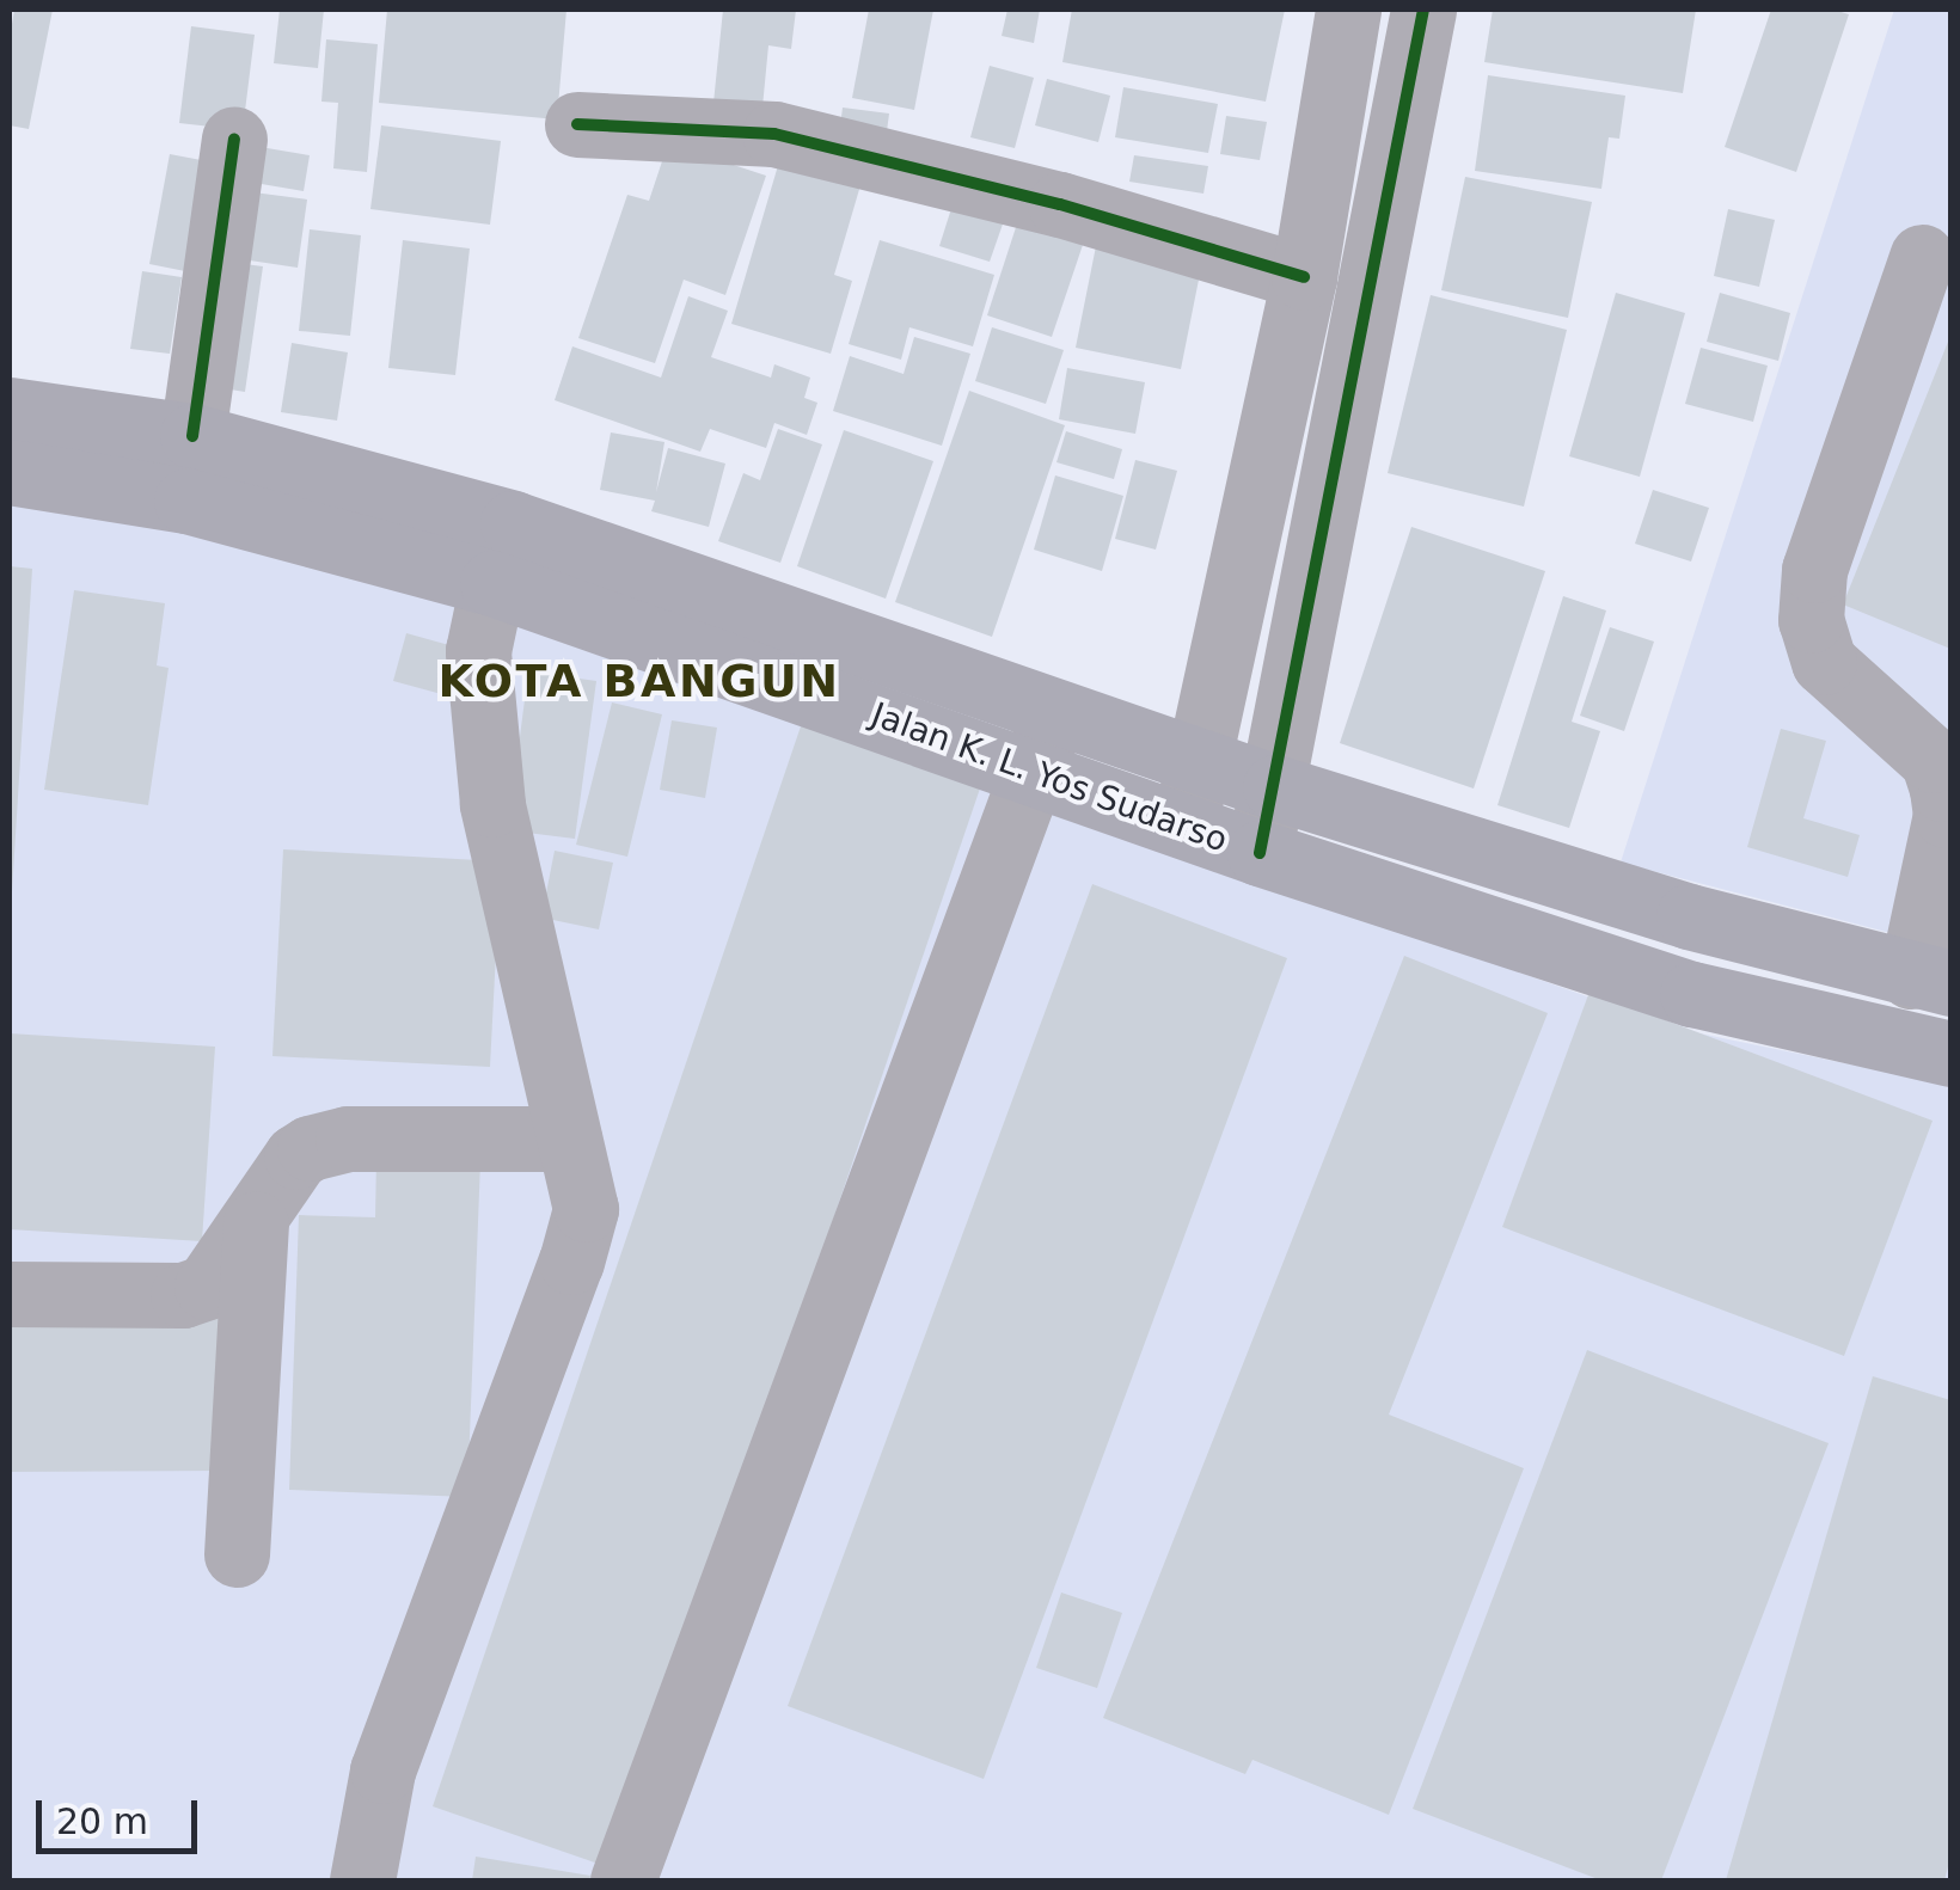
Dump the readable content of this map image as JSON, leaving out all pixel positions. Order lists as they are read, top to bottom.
{
  "streets": {
    "highway": ["Jalan K. L. Yos Sudarso"]
  },
  "districts": ["KOTA BANGUN"],
  "scale_bar": "20 m"
}
